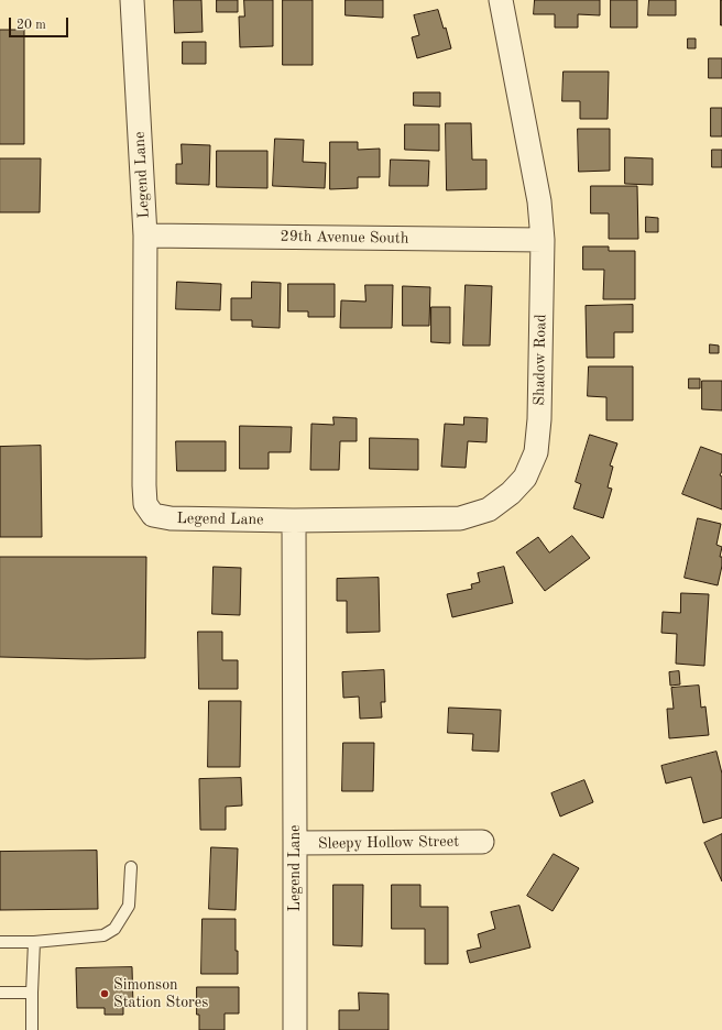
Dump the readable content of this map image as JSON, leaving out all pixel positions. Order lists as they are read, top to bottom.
{
  "streets": {
    "street": [
      "Legend Lane",
      "29th Avenue South",
      "Shadow Road",
      "Sleepy Hollow Street"
    ]
  },
  "crossings": [
    ["Legend Lane", "29th Avenue South"],
    ["Legend Lane", "Shadow Road"],
    ["Legend Lane", "Sleepy Hollow Street"],
    ["29th Avenue South", "Shadow Road"]
  ],
  "places": ["Simonson Station Stores"],
  "scale_bar": "20 m"
}
